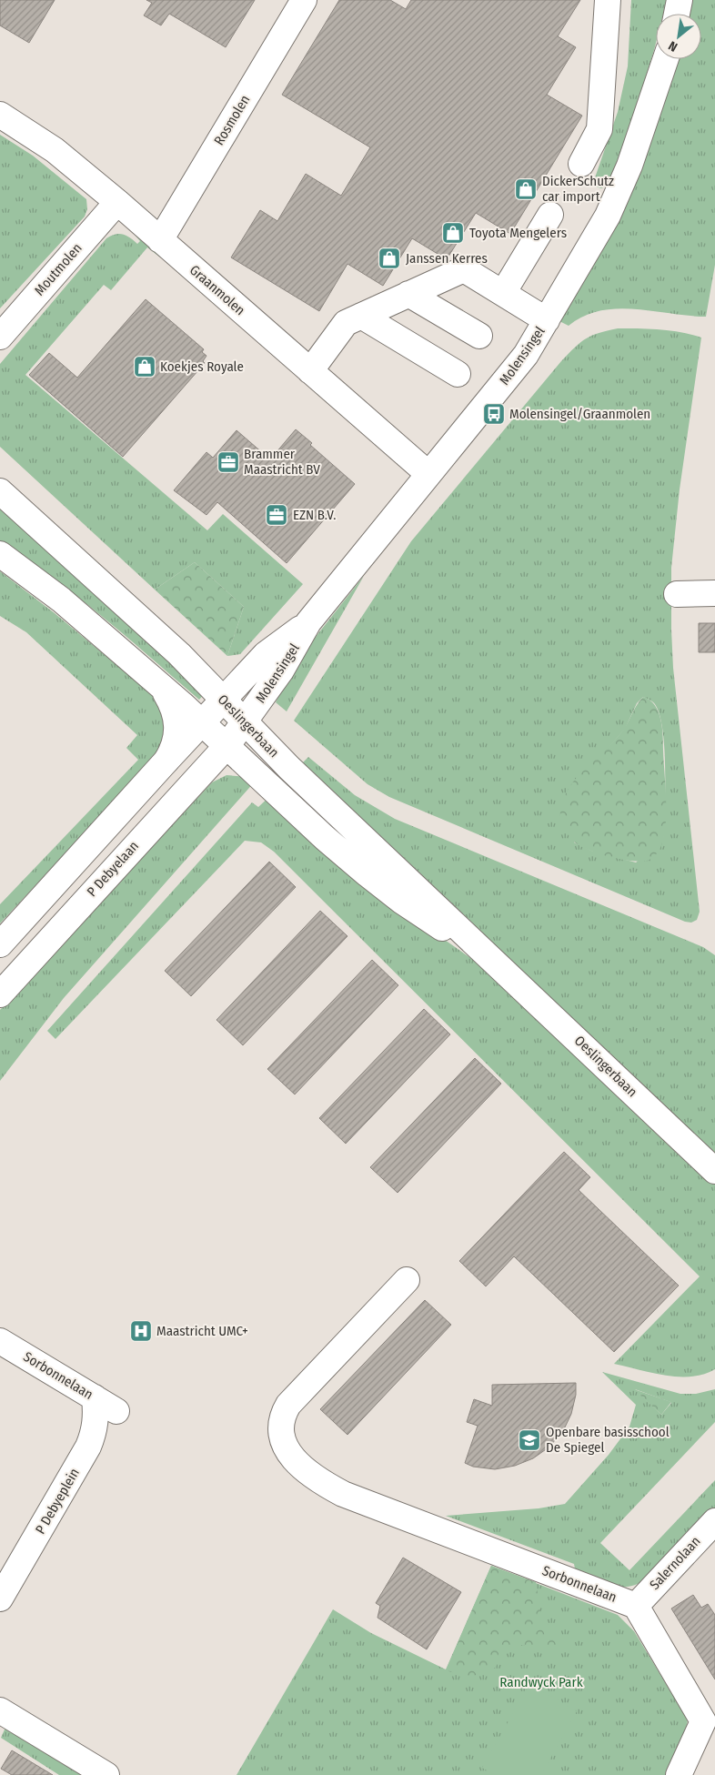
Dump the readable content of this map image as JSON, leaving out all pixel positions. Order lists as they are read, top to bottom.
{
  "streets": {
    "street": [
      "Rosmolen",
      "Moutmolen",
      "Graanmolen",
      "Molensingel",
      "Oeslingerbaan",
      "P Debyelaan",
      "Sorbonnelaan",
      "P Debyeplein",
      "Salernolaan"
    ]
  },
  "crossings": [
    ["Rosmolen", "Graanmolen"],
    ["Moutmolen", "Graanmolen"],
    ["Graanmolen", "Molensingel"],
    ["Molensingel", "Oeslingerbaan"],
    ["Molensingel", "P Debyelaan"],
    ["Oeslingerbaan", "P Debyelaan"],
    ["Sorbonnelaan", "P Debyeplein"],
    ["Sorbonnelaan", "Salernolaan"]
  ],
  "parks": ["Randwyck Park"],
  "places": {
    "shop": [
      "DickerSchutz car import",
      "Toyota Mengelers",
      "Janssen Kerres",
      "Koekjes Royale"
    ],
    "bus stop": ["Molensingel/Graanmolen"],
    "office": ["Brammer Maastricht BV", "EZN B.V."],
    "hospital": ["Maastricht UMC+"],
    "school or university": ["Openbare basisschool De Spiegel"]
  },
  "north": "bottom left"
}
